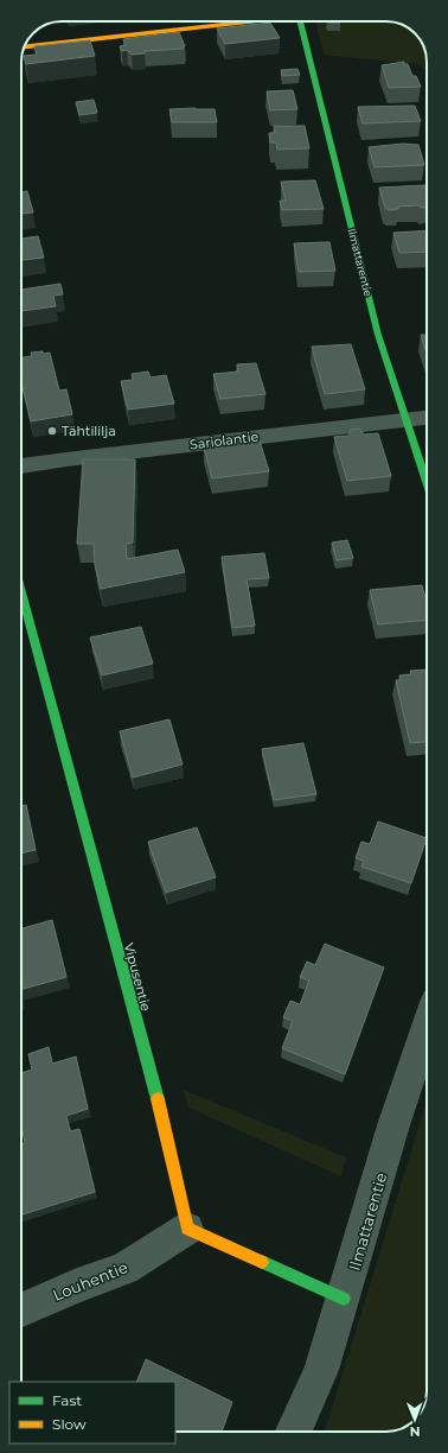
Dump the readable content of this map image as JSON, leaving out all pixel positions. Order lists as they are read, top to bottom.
{
  "streets": {
    "street": [
      "Ilmattarentie",
      "Sariolantie",
      "Vipusentie",
      "Louhentie"
    ]
  },
  "crossings": [
    ["Ilmattarentie", "Sariolantie"],
    ["Vipusentie", "Louhentie"]
  ],
  "places": ["Tähtililja"],
  "legend": ["Fast", "Slow"],
  "north": "bottom"
}
